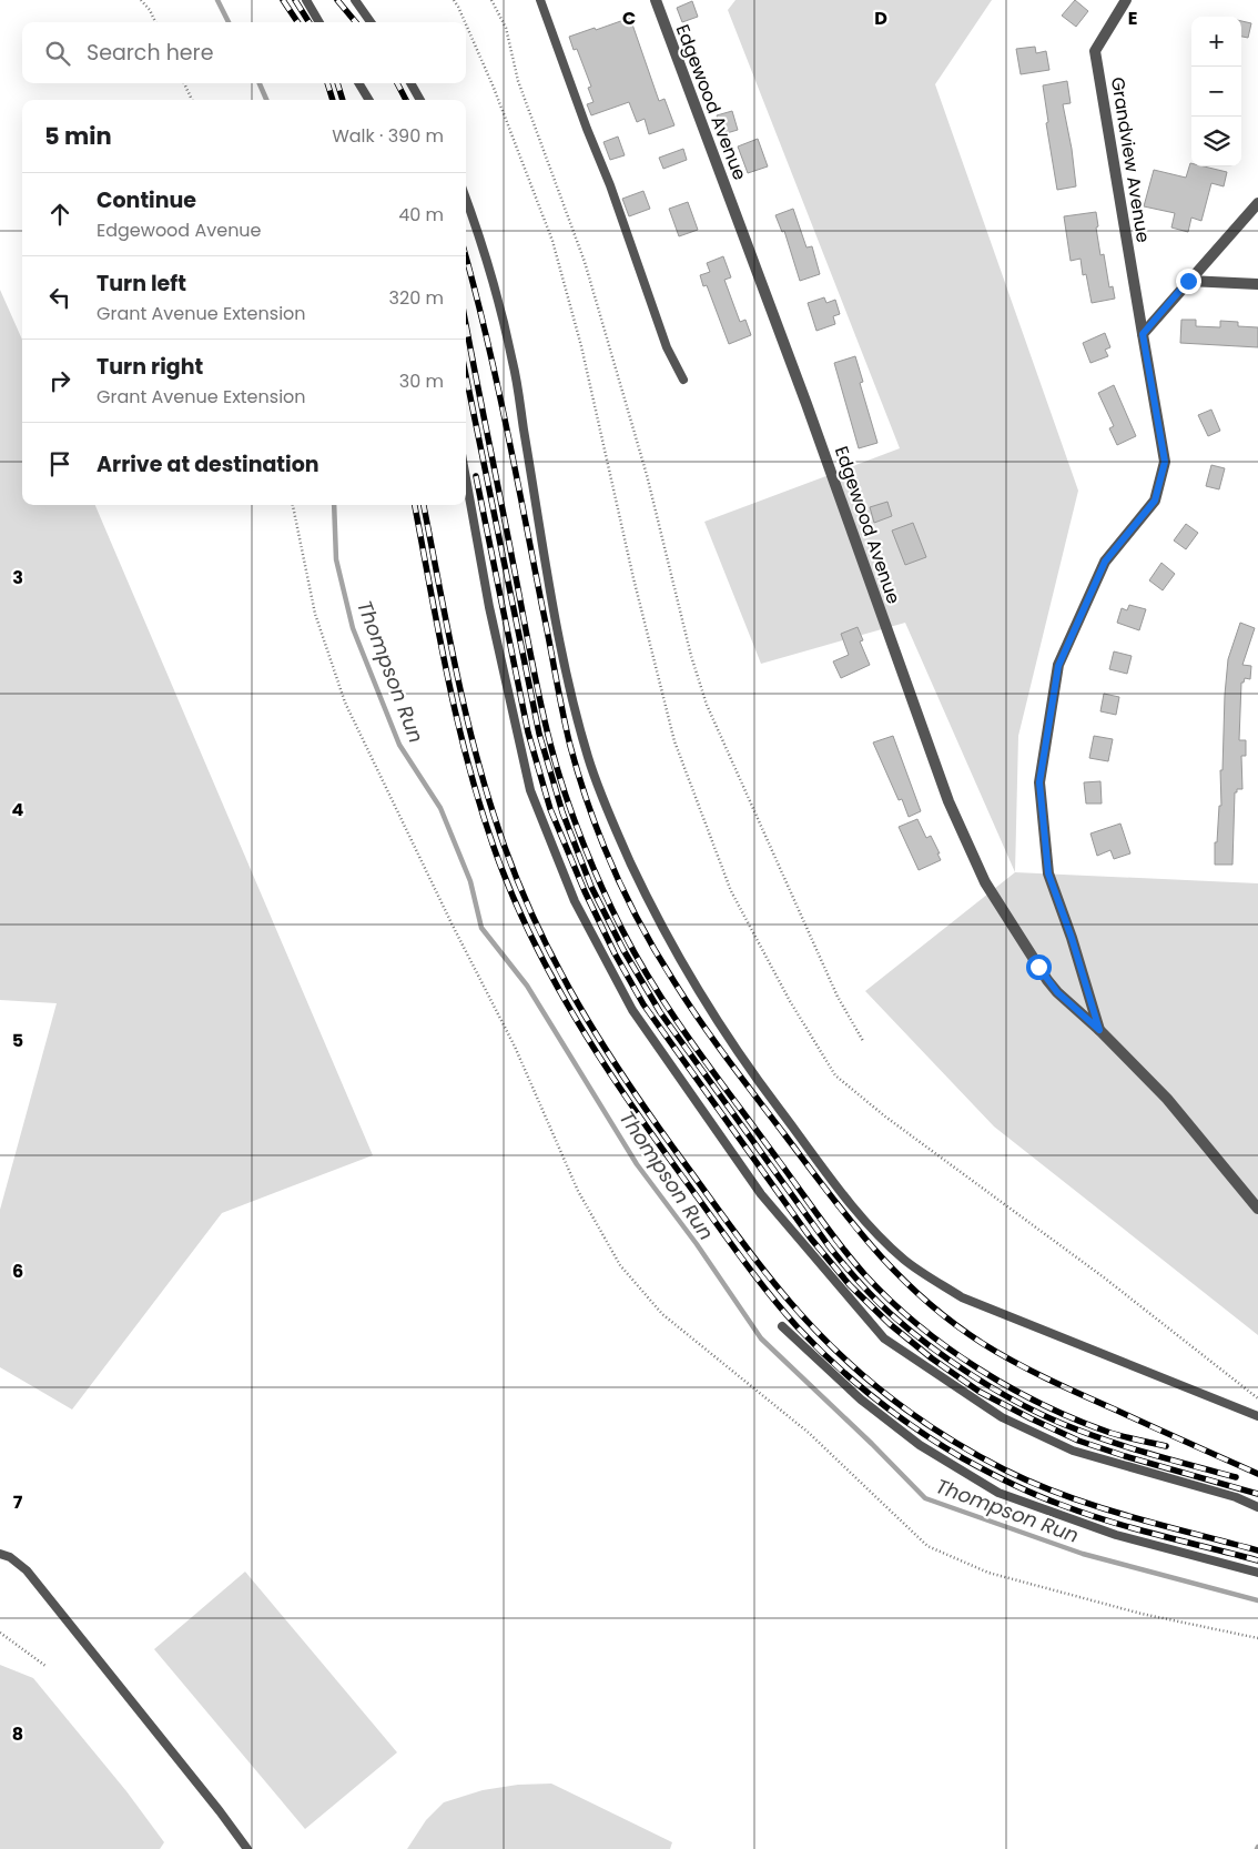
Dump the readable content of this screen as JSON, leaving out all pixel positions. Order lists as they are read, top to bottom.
{
  "streets": {
    "street": ["Edgewood Avenue", "Grandview Avenue"]
  },
  "crossings": [
    ["Edgewood Avenue", "Grandview Avenue"]
  ],
  "water": ["Thompson Run"],
  "page": {
    "map_buttons": ["+", "−"],
    "search": "Search here",
    "heading": ["5 min", "Walk · 390 m"],
    "list": [
      ["Continue", "Edgewood Avenue", "40 m"],
      ["Turn left", "Grant Avenue Extension", "320 m"],
      ["Turn right", "Grant Avenue Extension", "30 m"],
      "Arrive at destination"
    ]
  },
  "grid": {
    "columns": ["C", "D", "E"],
    "rows": [
      "3",
      "4",
      "5",
      "6",
      "7",
      "8"
    ]
  }
}
